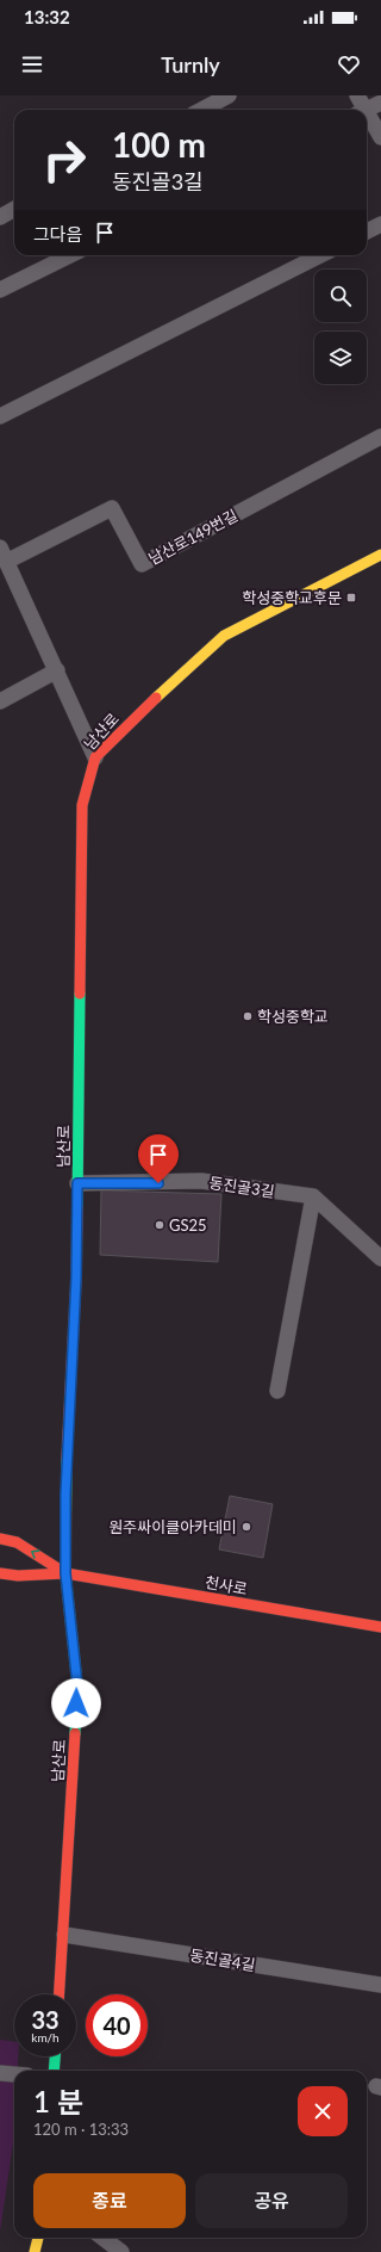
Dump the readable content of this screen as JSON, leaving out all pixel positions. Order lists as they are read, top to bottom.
{
  "streets": {
    "street": ["남산로", "천사로"],
    "lane": ["남산로149번길", "동진골3길", "동진골4길"]
  },
  "crossings": [
    ["남산로149번길", "남산로"],
    ["남산로", "동진골3길"],
    ["남산로", "천사로"],
    ["남산로", "동진골4길"]
  ],
  "places": {
    "transit": ["학성중학교후문"],
    "other": ["학성중학교", "GS25", "원주싸이클아카데미"]
  },
  "page": {
    "status": "13:32",
    "header": "Turnly",
    "turn": ["100 m", "동진골3길"],
    "then": "그다음",
    "speed": "33 km/h",
    "limit": "40",
    "heading": ["1 분", "120 m · 13:33"],
    "buttons": ["종료", "공유"]
  }
}
